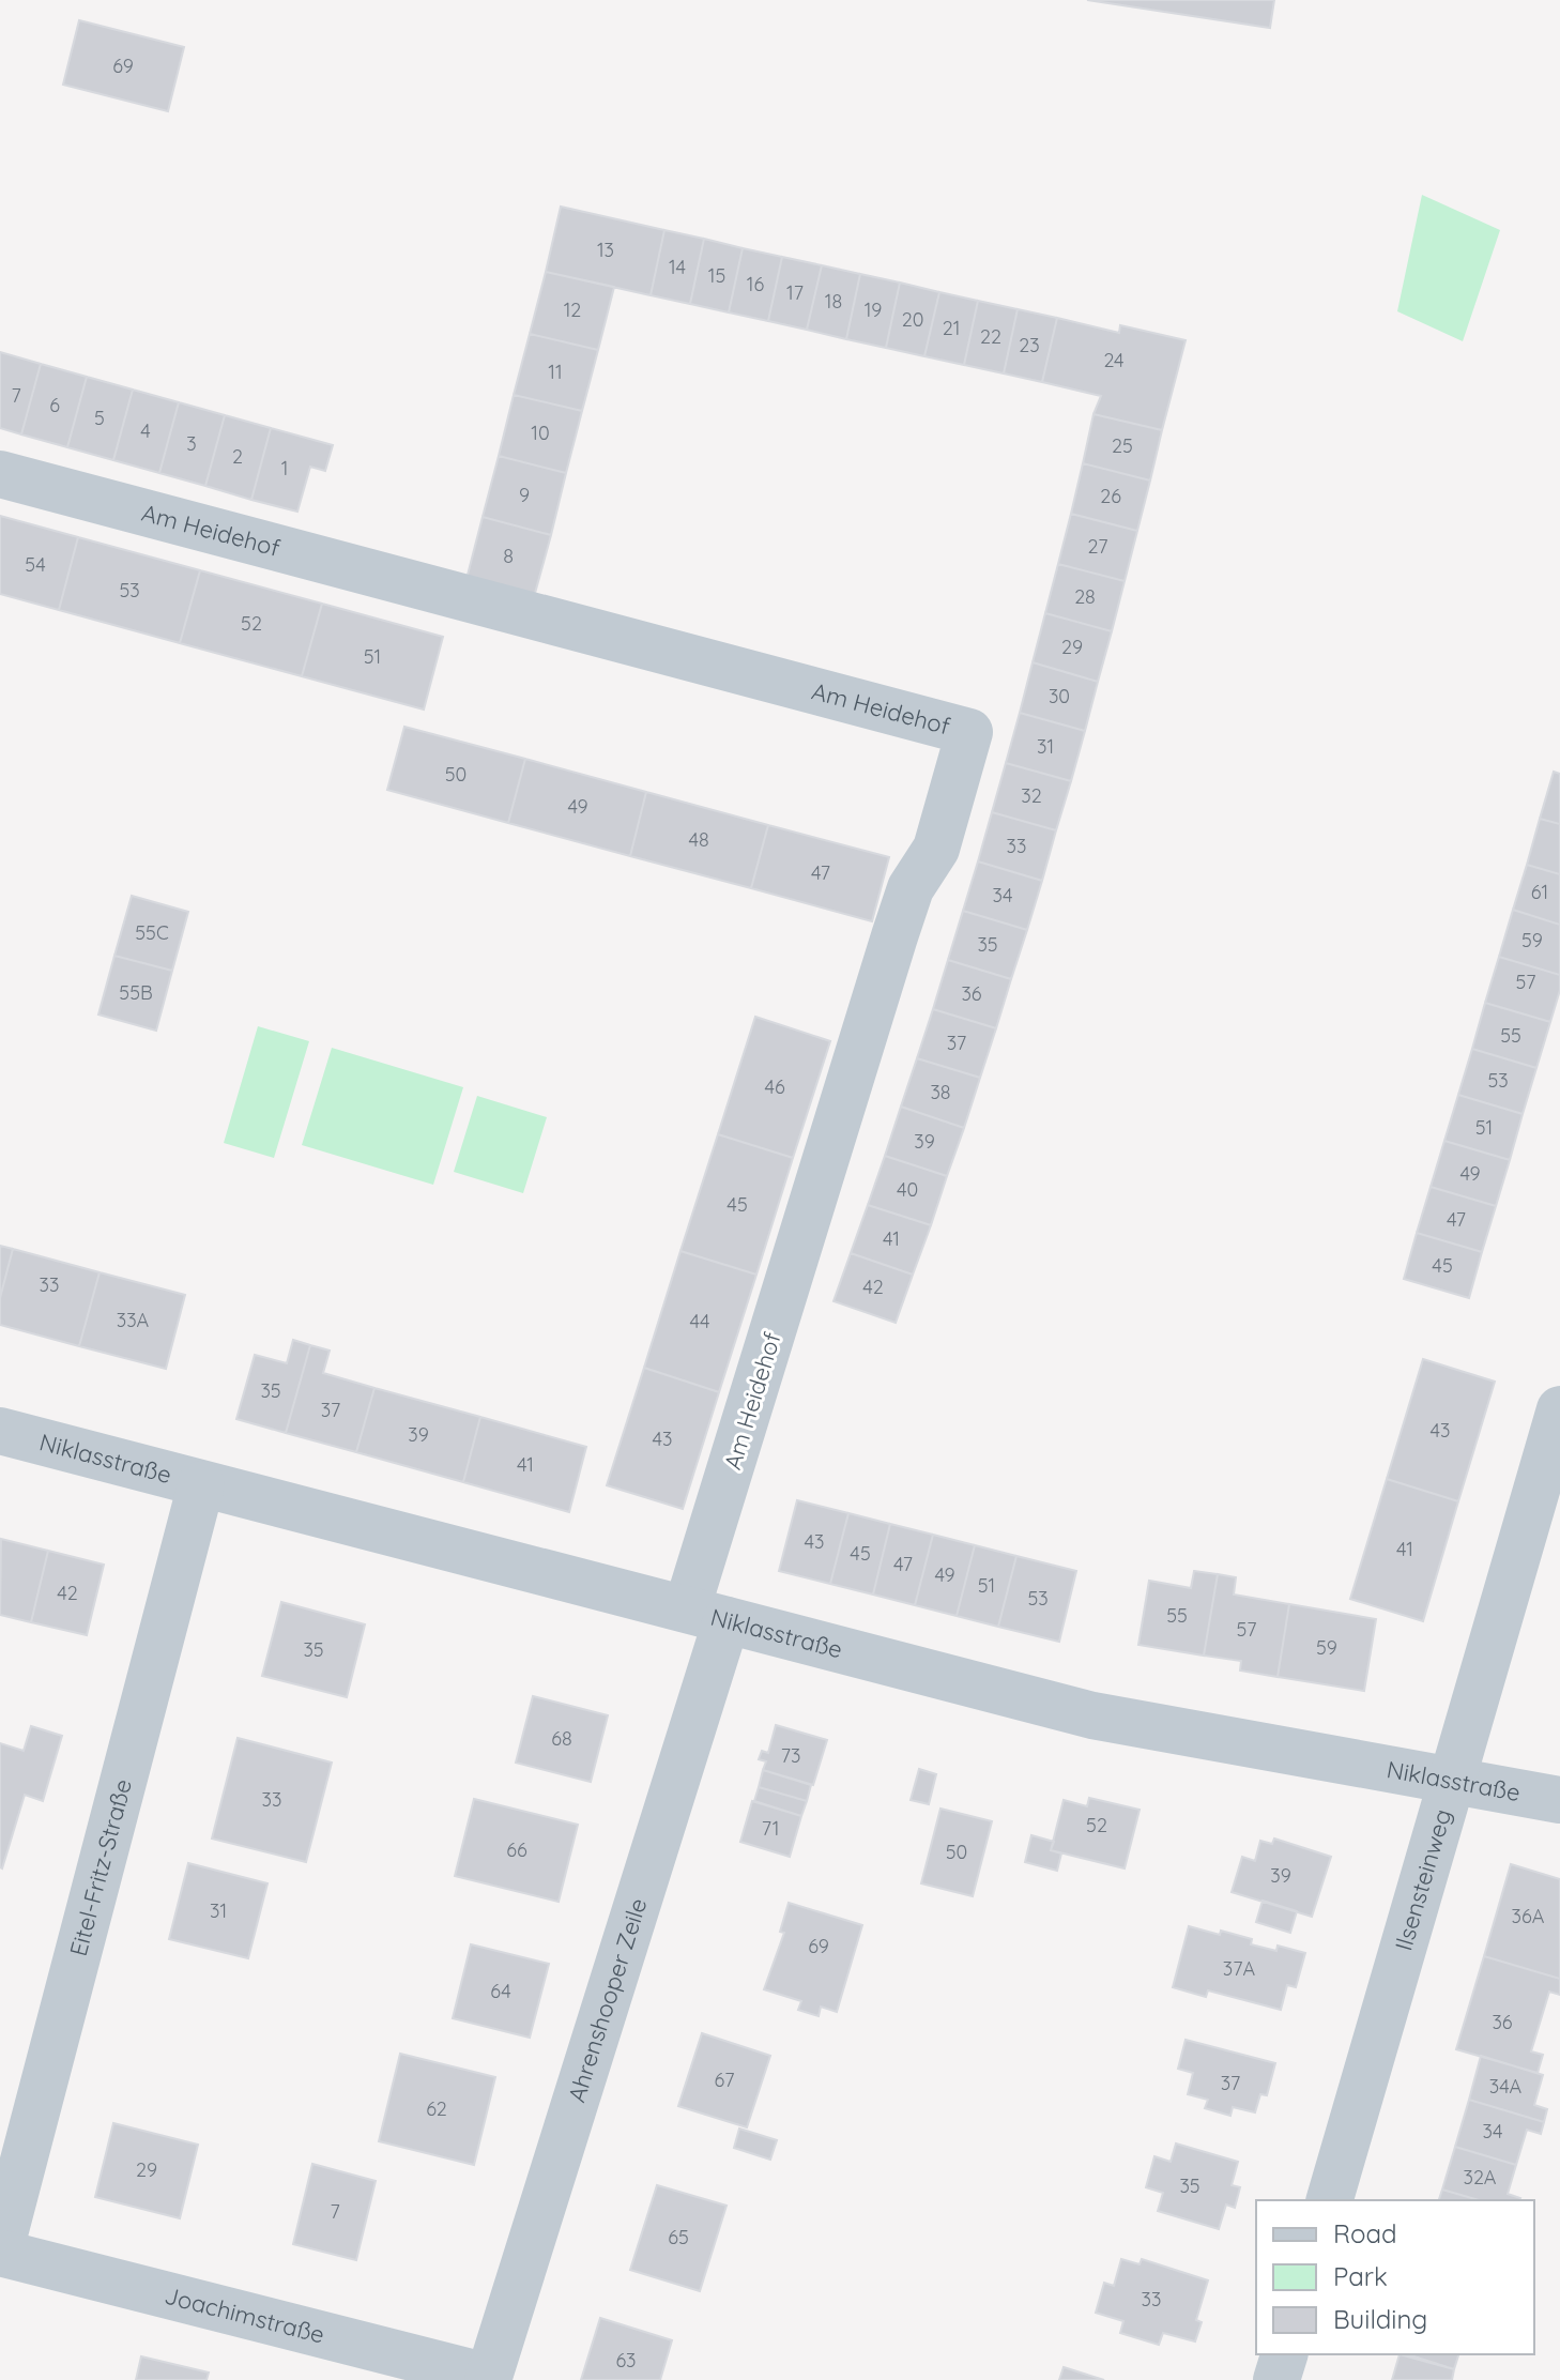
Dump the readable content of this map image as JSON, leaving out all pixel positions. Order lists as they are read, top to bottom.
{
  "streets": {
    "street": [
      "Am Heidehof",
      "Niklasstraße",
      "Eitel-Fritz-Straße",
      "Ilsensteinweg",
      "Ahrenshooper Zeile",
      "Joachimstraße"
    ]
  },
  "crossings": [
    ["Am Heidehof", "Niklasstraße"],
    ["Am Heidehof", "Ahrenshooper Zeile"],
    ["Niklasstraße", "Eitel-Fritz-Straße"],
    ["Niklasstraße", "Ilsensteinweg"],
    ["Niklasstraße", "Ahrenshooper Zeile"],
    ["Eitel-Fritz-Straße", "Joachimstraße"],
    ["Ahrenshooper Zeile", "Joachimstraße"]
  ],
  "house_numbers": [
    "69",
    "13",
    "14",
    "15",
    "16",
    "17",
    "18",
    "12",
    "19",
    "20",
    "21",
    "22",
    "23",
    "24",
    "11",
    "7",
    "6",
    "5",
    "4",
    "10",
    "3",
    "25",
    "2",
    "1",
    "9",
    "26",
    "27",
    "8",
    "54",
    "53",
    "28",
    "52",
    "29",
    "51",
    "30",
    "31",
    "50",
    "32",
    "49",
    "48",
    "33",
    "47",
    "61",
    "34",
    "55C",
    "59",
    "35",
    "57",
    "55B",
    "36",
    "55",
    "37",
    "53",
    "46",
    "38",
    "51",
    "39",
    "49",
    "40",
    "45",
    "47",
    "41",
    "45",
    "33",
    "42",
    "33A",
    "44",
    "35",
    "37",
    "43",
    "39",
    "43",
    "41",
    "43",
    "41",
    "45",
    "47",
    "49",
    "51",
    "42",
    "53",
    "55",
    "57",
    "59",
    "35",
    "68",
    "73",
    "33",
    "52",
    "71",
    "66",
    "50",
    "39",
    "31",
    "36A",
    "69",
    "37A",
    "64",
    "36",
    "67",
    "37",
    "34A",
    "62",
    "34",
    "29",
    "32A",
    "35",
    "7",
    "65",
    "33",
    "63"
  ],
  "legend": ["Road", "Park", "Building"]
}
